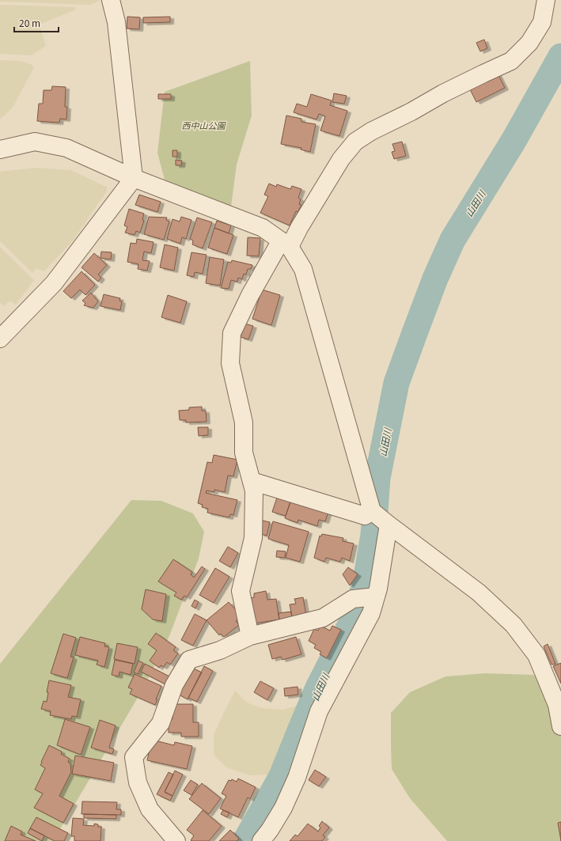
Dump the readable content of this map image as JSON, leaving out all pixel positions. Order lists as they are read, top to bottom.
{
  "water": ["山田川"],
  "parks": ["西中山公園"],
  "scale_bar": "20 m"
}
